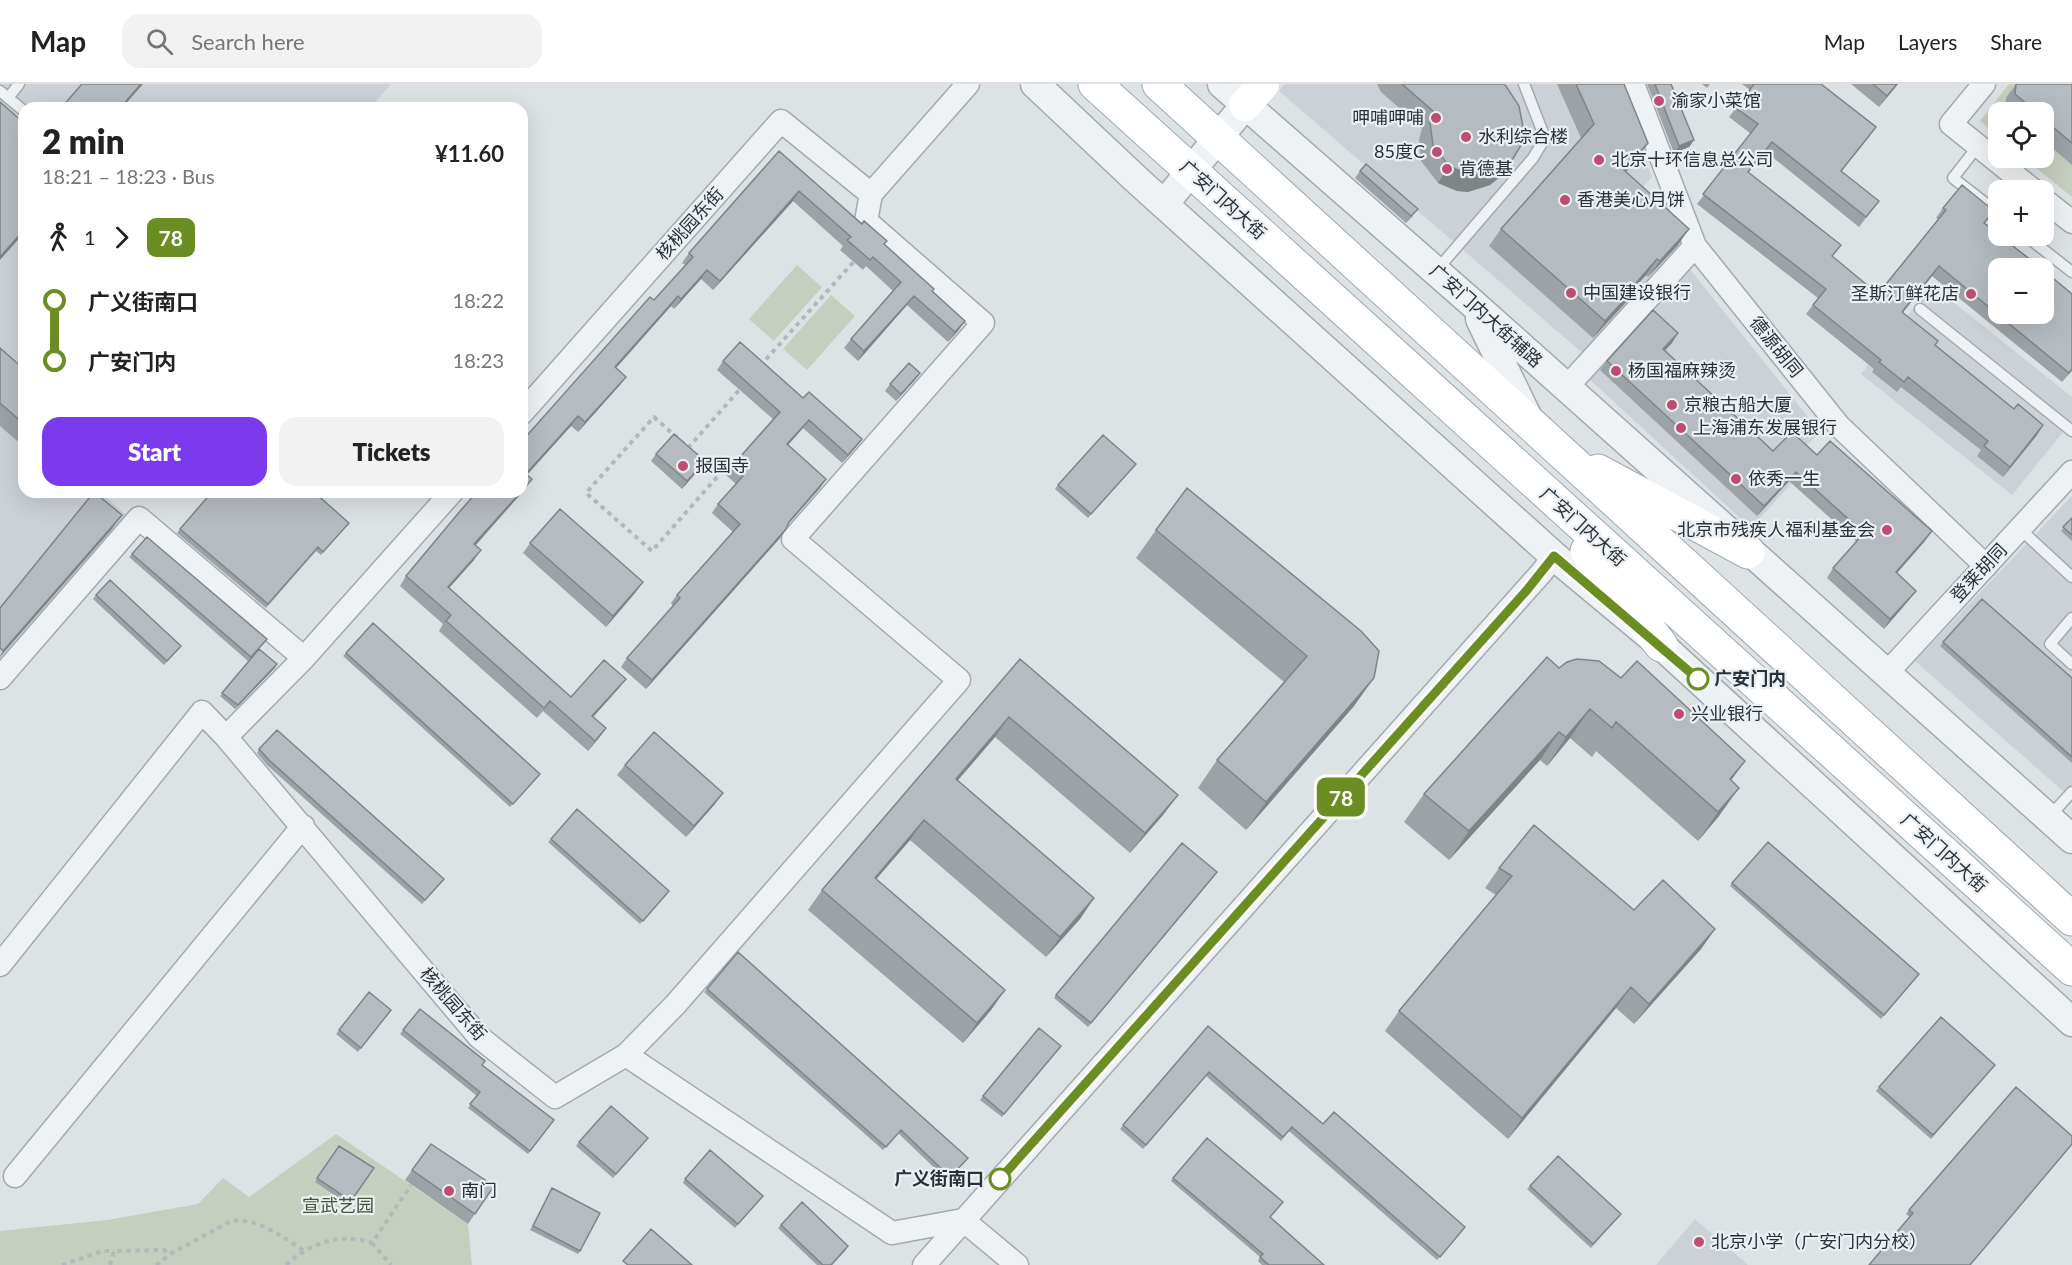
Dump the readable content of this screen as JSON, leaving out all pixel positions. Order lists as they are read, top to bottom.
{
  "streets": {
    "main road": ["广安门内大街"],
    "street": [
      "核桃园东街",
      "广安门内大街辅路",
      "德源胡同",
      "登莱胡同"
    ]
  },
  "crossings": [
    ["广安门内大街", "广安门内大街辅路"],
    ["德源胡同", "登莱胡同"]
  ],
  "parks": ["宣武艺园"],
  "places": [
    "渝家小菜馆",
    "呷哺呷哺",
    "水利综合楼",
    "85度C",
    "北京十环信息总公司",
    "肯德基",
    "香港美心月饼",
    "中国建设银行",
    "圣斯汀鲜花店",
    "杨国福麻辣烫",
    "京粮古船大厦",
    "上海浦东发展银行",
    "报国寺",
    "依秀一生",
    "北京市残疾人福利基金会",
    "广安门内",
    "兴业银行",
    "广义街南口",
    "南门",
    "北京小学（广安门内分校）"
  ],
  "lines": ["bus line 78"],
  "page": {
    "header": "Map",
    "search": "Search here",
    "nav": ["Map", "Layers", "Share"],
    "on_map": "78",
    "map_buttons": ["+", "−"],
    "heading": ["2 min", "18:21 – 18:23 · Bus", "¥11.60"],
    "legs": ["1", "78"],
    "list": [
      {
        "name": "广义街南口",
        "value": "18:22"
      },
      {
        "name": "广安门内",
        "value": "18:23"
      }
    ],
    "buttons": ["Start", "Tickets"]
  }
}
